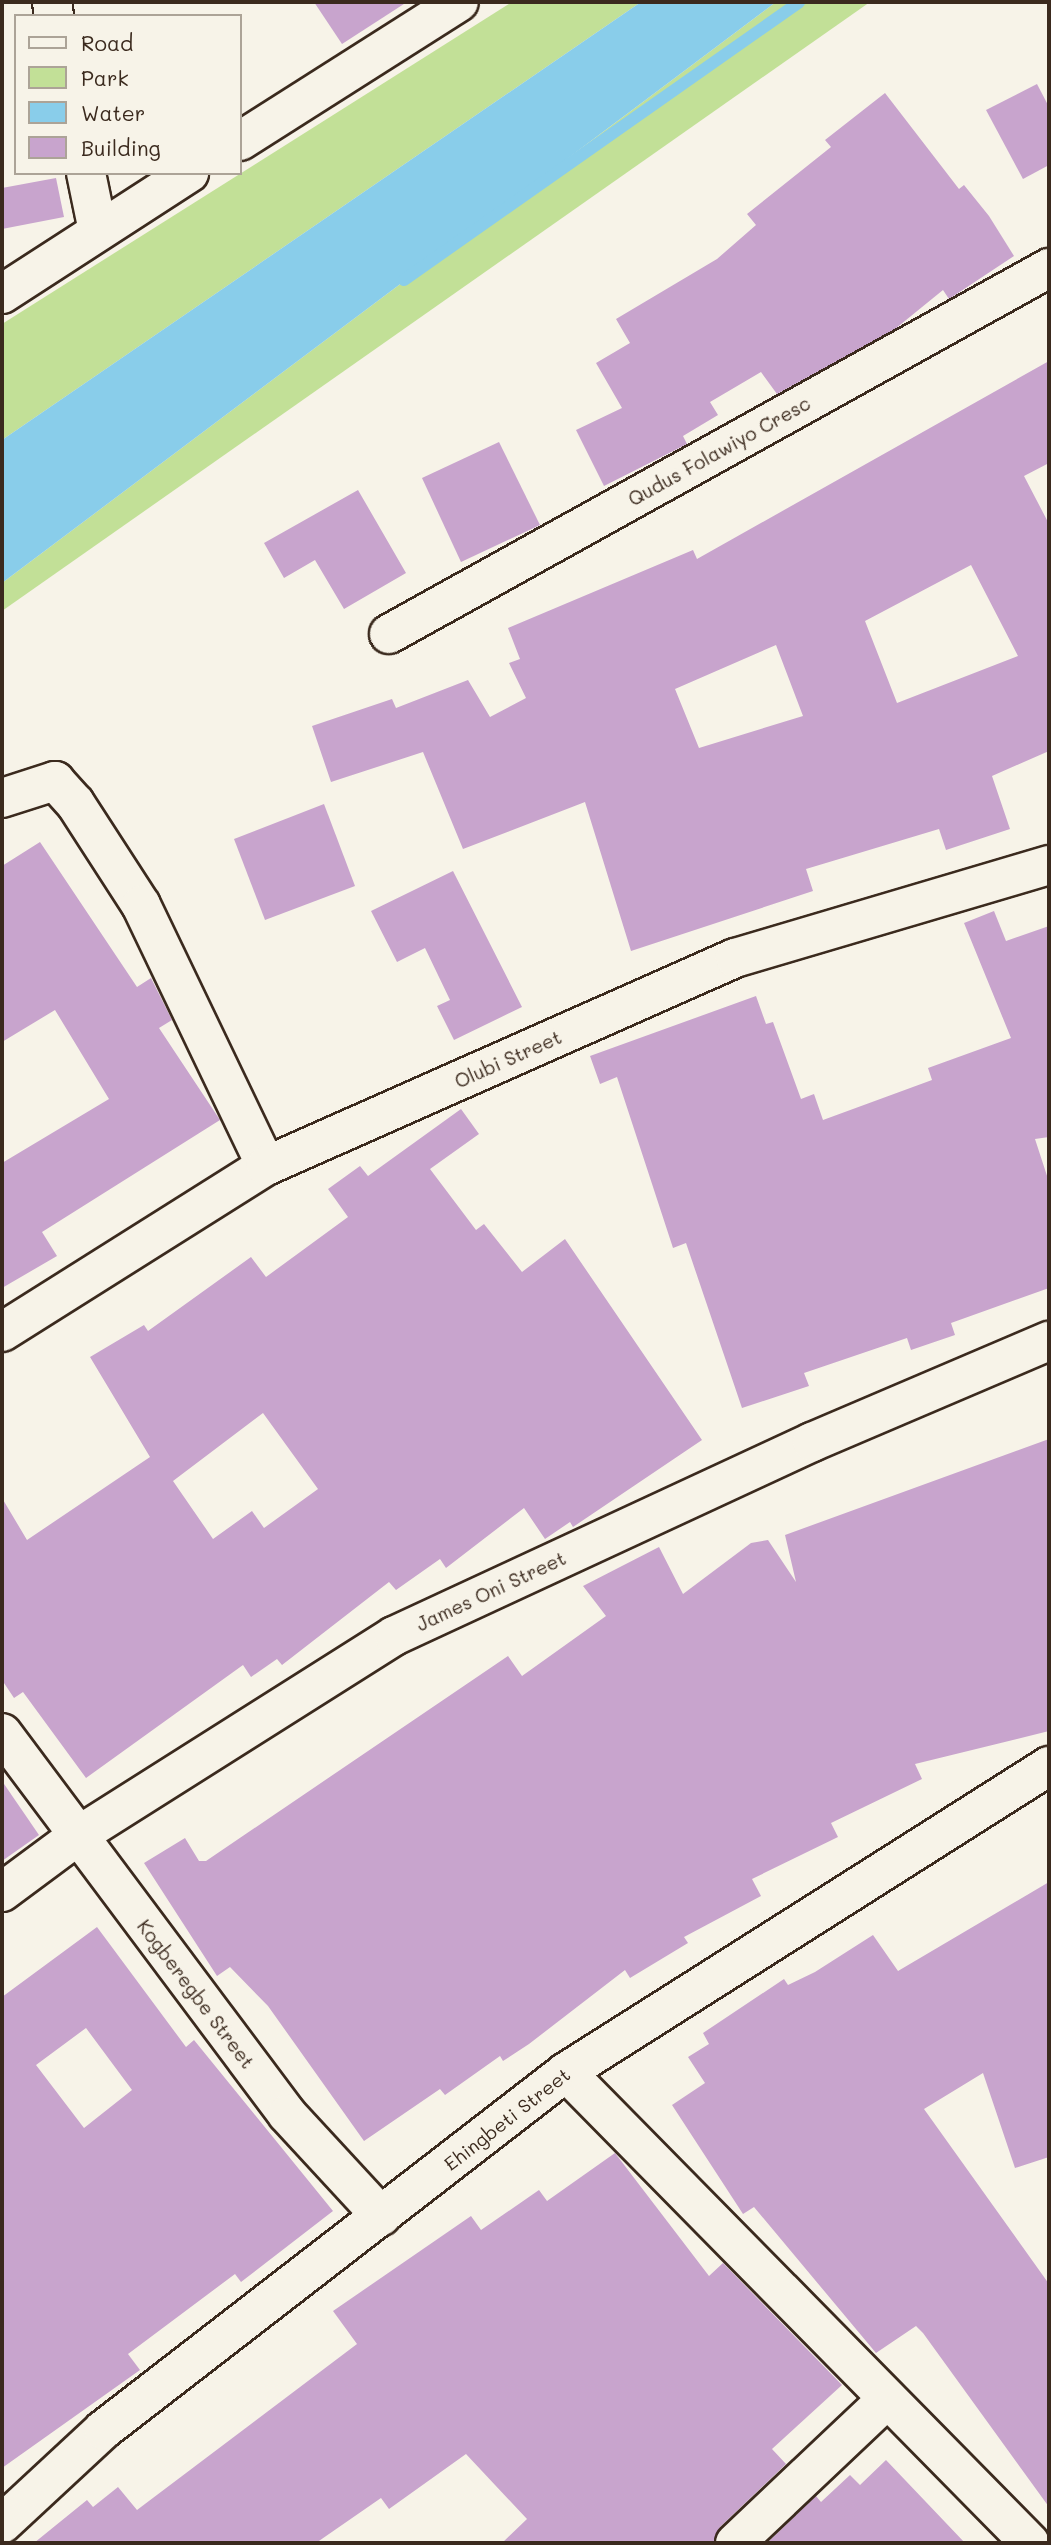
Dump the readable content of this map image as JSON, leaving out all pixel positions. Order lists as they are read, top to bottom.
{
  "streets": {
    "street": [
      "Qudus Folawiyo Cresc",
      "Olubi Street",
      "James Oni Street",
      "Kogberegbe Street",
      "Ehingbeti Street"
    ]
  },
  "crossings": [
    ["James Oni Street", "Kogberegbe Street"],
    ["Kogberegbe Street", "Ehingbeti Street"]
  ],
  "legend": [
    "Road",
    "Park",
    "Water",
    "Building"
  ]
}
